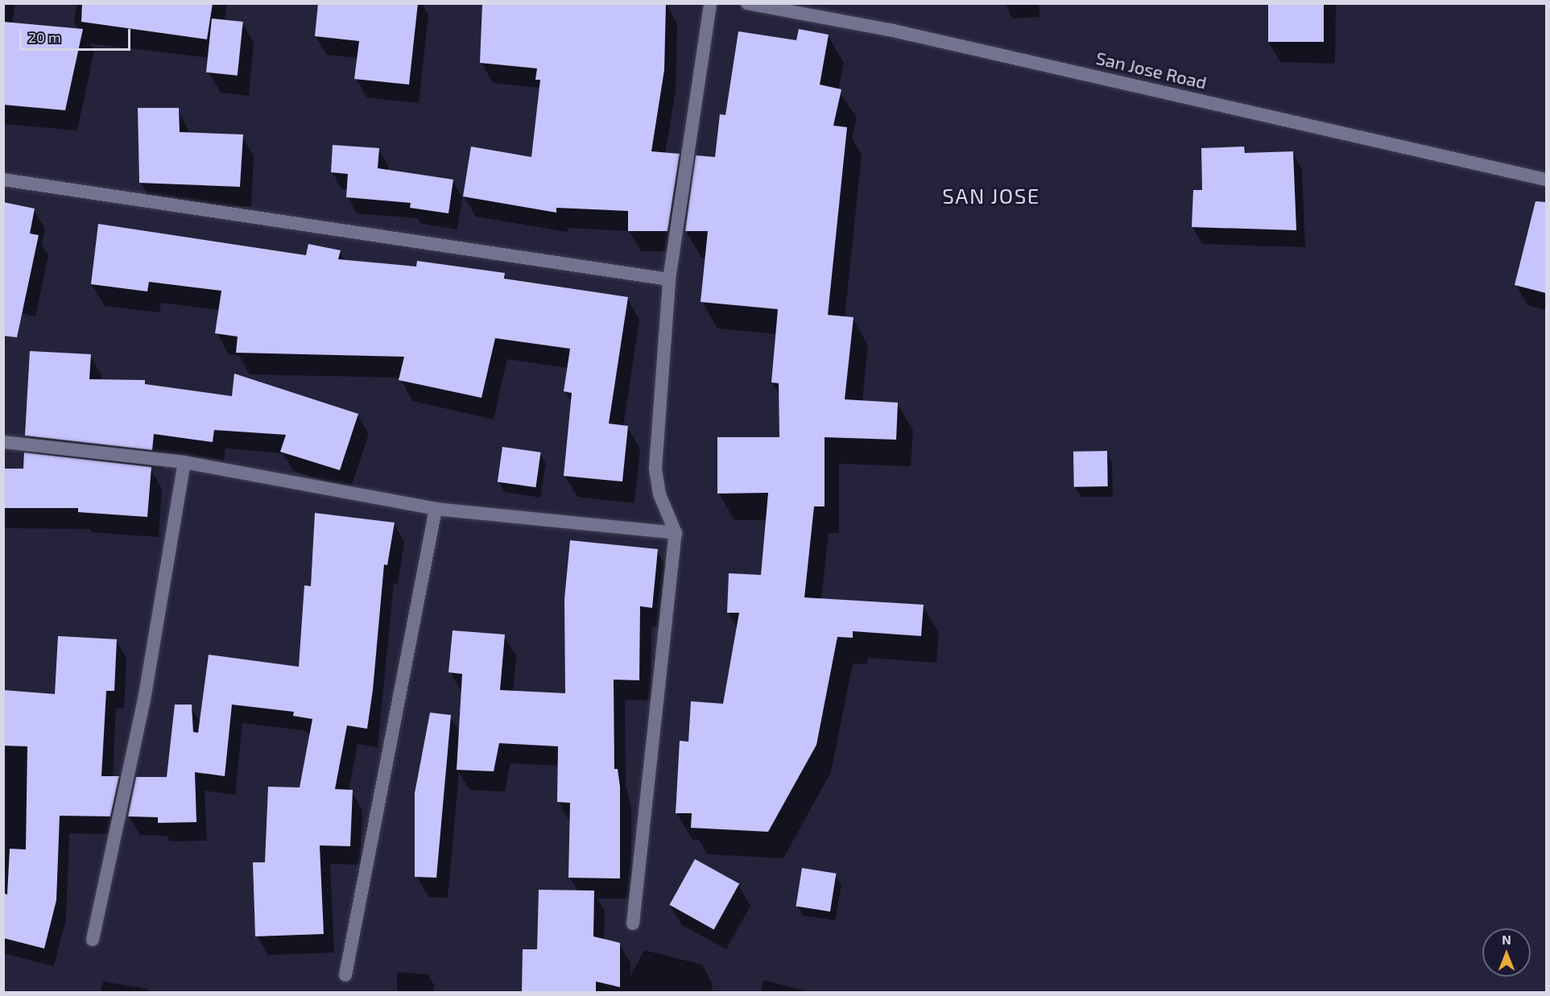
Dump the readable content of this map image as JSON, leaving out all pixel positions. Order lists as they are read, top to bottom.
{
  "streets": {
    "street": ["San Jose Road"]
  },
  "districts": ["SAN JOSE"],
  "scale_bar": "20 m",
  "north": "top"
}
